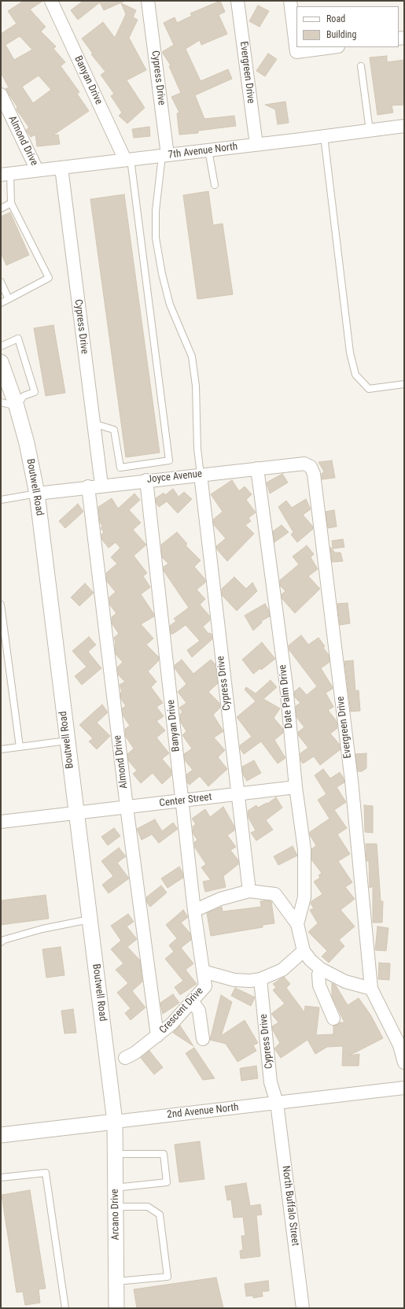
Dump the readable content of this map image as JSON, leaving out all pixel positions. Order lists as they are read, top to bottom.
{
  "streets": {
    "street": [
      "Evergreen Drive",
      "Cypress Drive",
      "Banyan Drive",
      "Almond Drive",
      "7th Avenue North",
      "Joyce Avenue",
      "Boutwell Road",
      "Date Palm Drive",
      "Center Street",
      "Crescent Drive",
      "2nd Avenue North",
      "North Buffalo Street",
      "Arcano Drive"
    ]
  },
  "crossings": [
    ["Evergreen Drive", "7th Avenue North"],
    ["Evergreen Drive", "Joyce Avenue"],
    ["Cypress Drive", "Banyan Drive"],
    ["Cypress Drive", "7th Avenue North"],
    ["Cypress Drive", "Joyce Avenue"],
    ["Cypress Drive", "Date Palm Drive"],
    ["Cypress Drive", "Center Street"],
    ["Cypress Drive", "Crescent Drive"],
    ["Cypress Drive", "2nd Avenue North"],
    ["Cypress Drive", "North Buffalo Street"],
    ["Banyan Drive", "7th Avenue North"],
    ["Banyan Drive", "Joyce Avenue"],
    ["Banyan Drive", "Date Palm Drive"],
    ["Banyan Drive", "Center Street"],
    ["Banyan Drive", "Crescent Drive"],
    ["Almond Drive", "7th Avenue North"],
    ["Almond Drive", "Joyce Avenue"],
    ["Almond Drive", "Center Street"],
    ["Almond Drive", "Crescent Drive"],
    ["Joyce Avenue", "Boutwell Road"],
    ["Joyce Avenue", "Date Palm Drive"],
    ["Boutwell Road", "Center Street"],
    ["Boutwell Road", "2nd Avenue North"],
    ["Boutwell Road", "Arcano Drive"],
    ["Date Palm Drive", "Center Street"],
    ["Date Palm Drive", "Crescent Drive"],
    ["2nd Avenue North", "North Buffalo Street"],
    ["2nd Avenue North", "Arcano Drive"]
  ],
  "legend": ["Road", "Building"]
}
